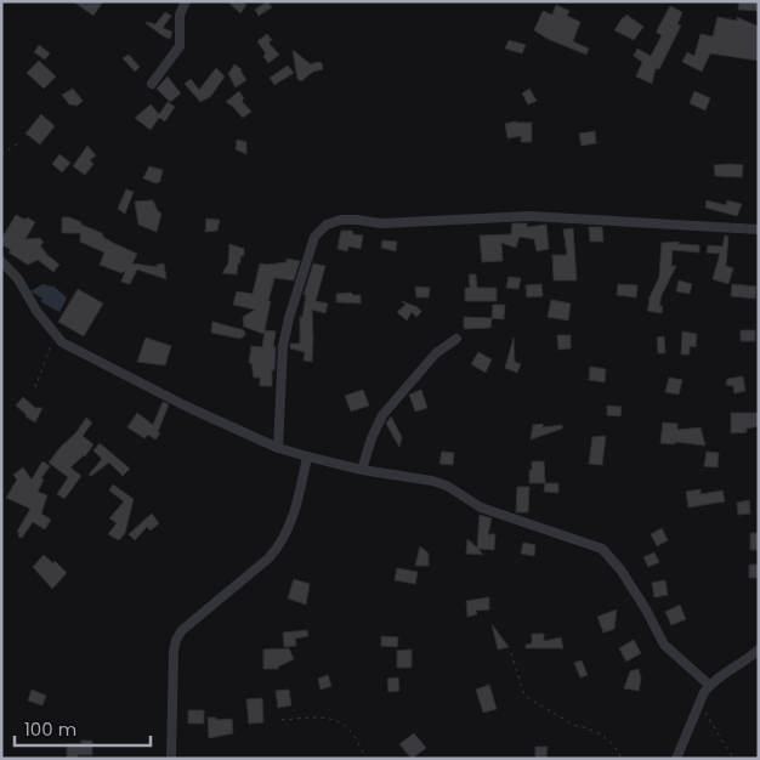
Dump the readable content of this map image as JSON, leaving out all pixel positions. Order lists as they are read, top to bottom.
{
  "scale_bar": "100 m"
}
